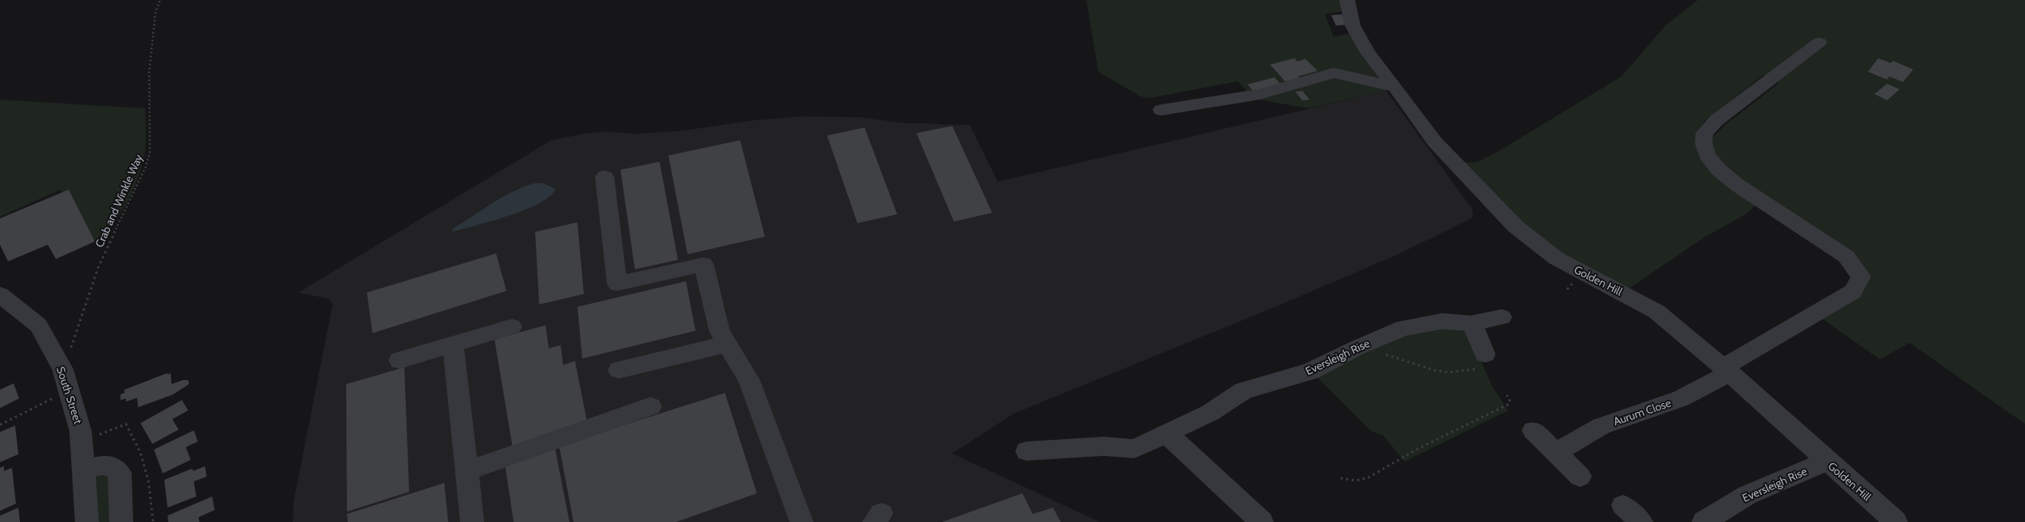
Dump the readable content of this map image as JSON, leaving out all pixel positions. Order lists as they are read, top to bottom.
{
  "streets": {
    "street": [
      "Golden Hill",
      "Eversleigh Rise",
      "South Street",
      "Aurum Close"
    ],
    "path": ["Crab and Winkle Way"]
  },
  "crossings": [
    ["Crab and Winkle Way", "South Street"],
    ["Golden Hill", "Eversleigh Rise"],
    ["Golden Hill", "Aurum Close"]
  ]
}
